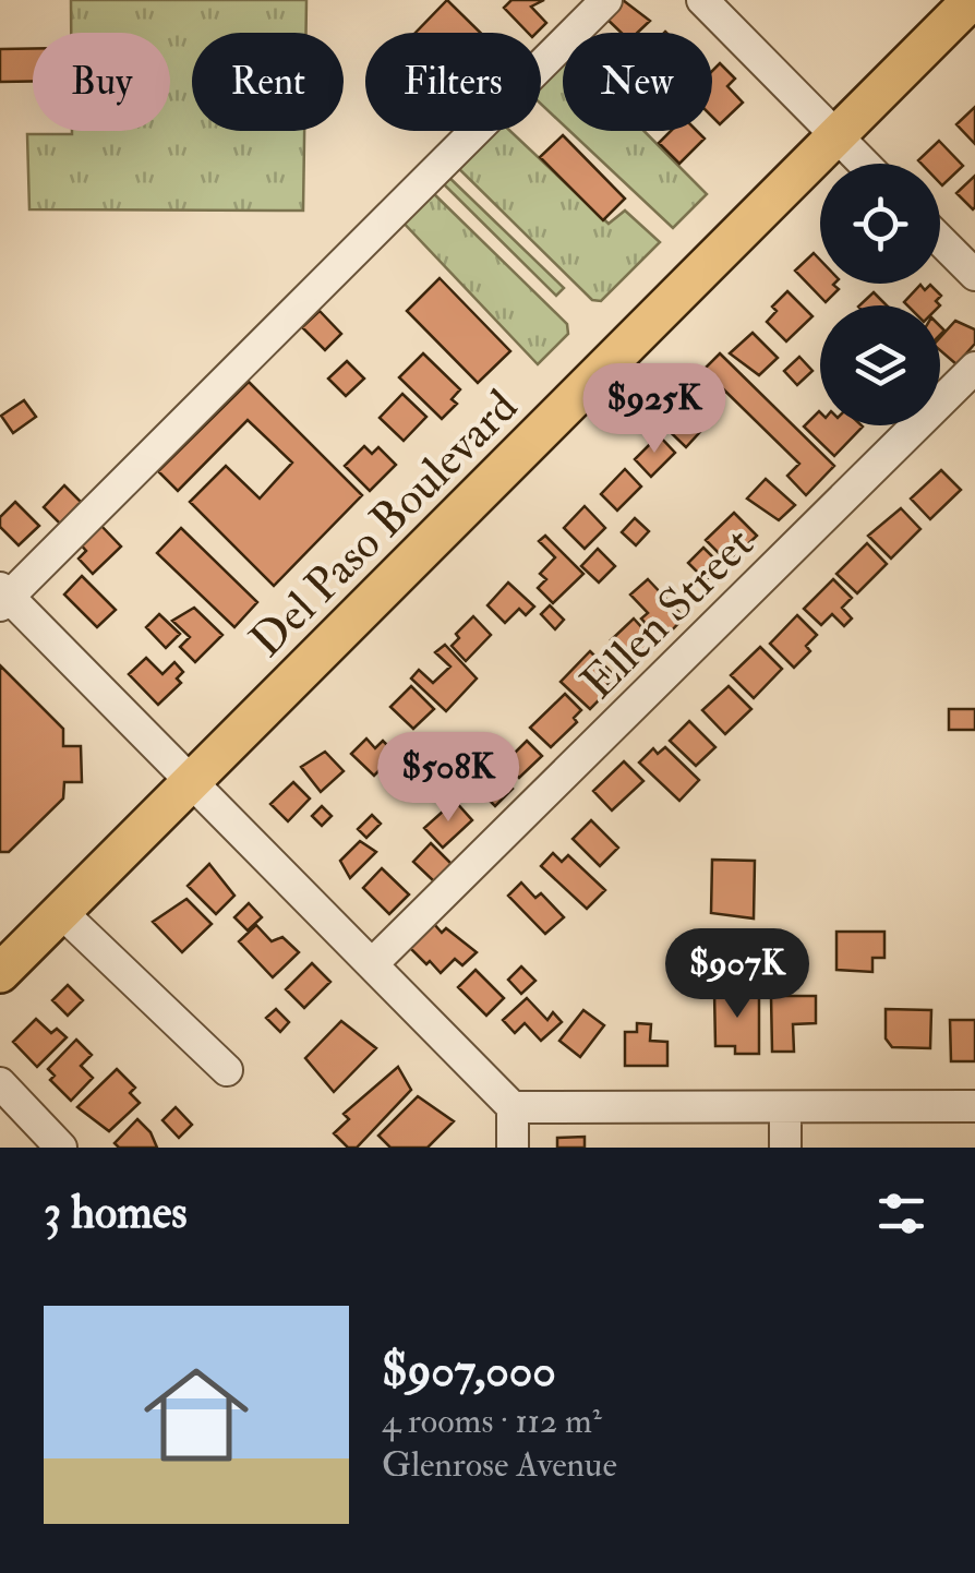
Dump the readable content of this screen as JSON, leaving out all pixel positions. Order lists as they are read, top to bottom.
{
  "streets": {
    "main road": ["Del Paso Boulevard"],
    "street": ["Ellen Street"]
  },
  "page": {
    "chip": [
      "Buy",
      "Rent",
      "Filters",
      "New"
    ],
    "price": ["$925K", "$508K", "$907K"],
    "heading": "3 homes",
    "list": [
      {
        "name": "$907,000",
        "note": "4 rooms · 112 m² · Glenrose Avenue"
      }
    ]
  }
}
